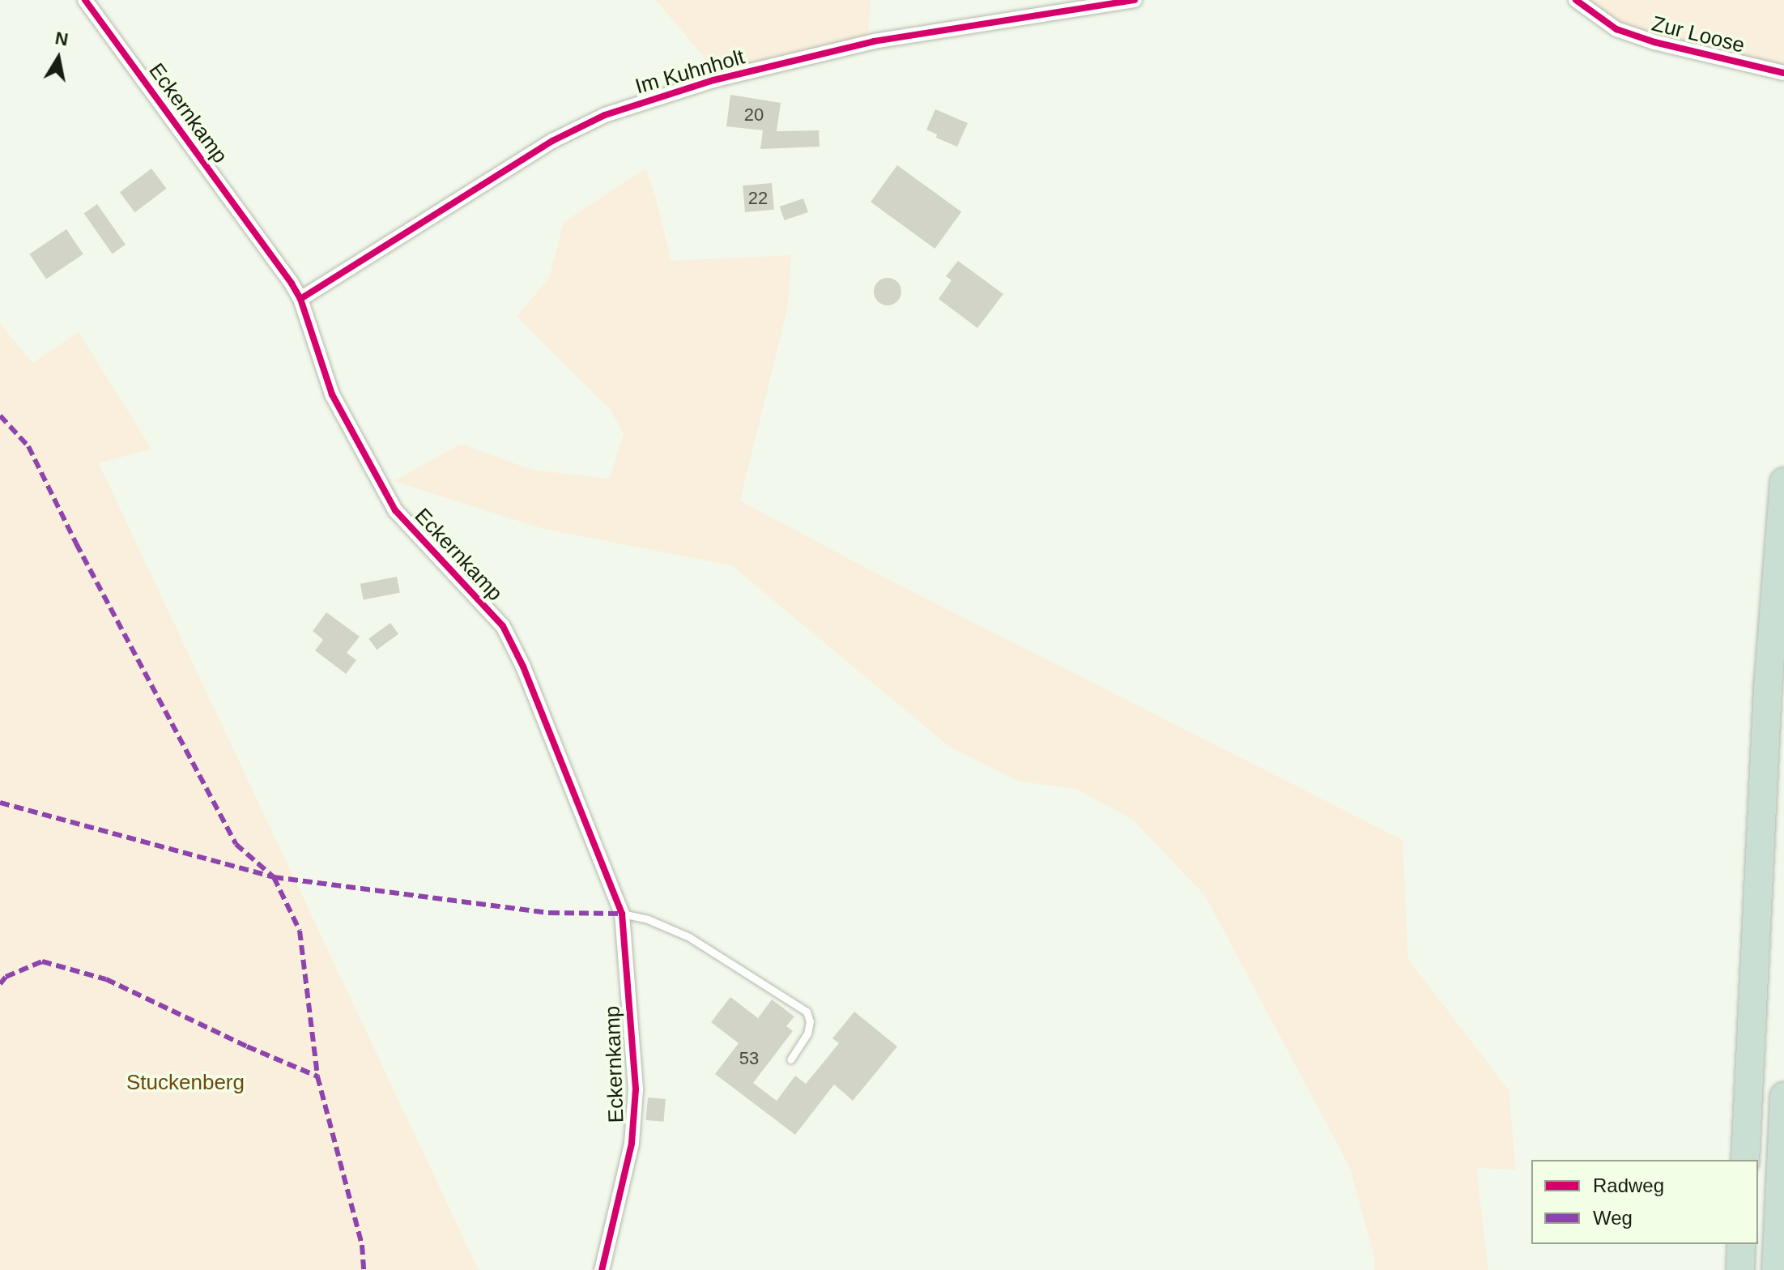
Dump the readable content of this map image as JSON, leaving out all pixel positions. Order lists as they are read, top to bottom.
{
  "streets": {
    "street": ["Zur Loose", "Im Kuhnholt", "Eckernkamp"]
  },
  "crossings": [
    ["Im Kuhnholt", "Eckernkamp"]
  ],
  "parks": ["Stuckenberg"],
  "house_numbers": ["20", "22", "53"],
  "legend": ["Radweg", "Weg"],
  "north": "top"
}
